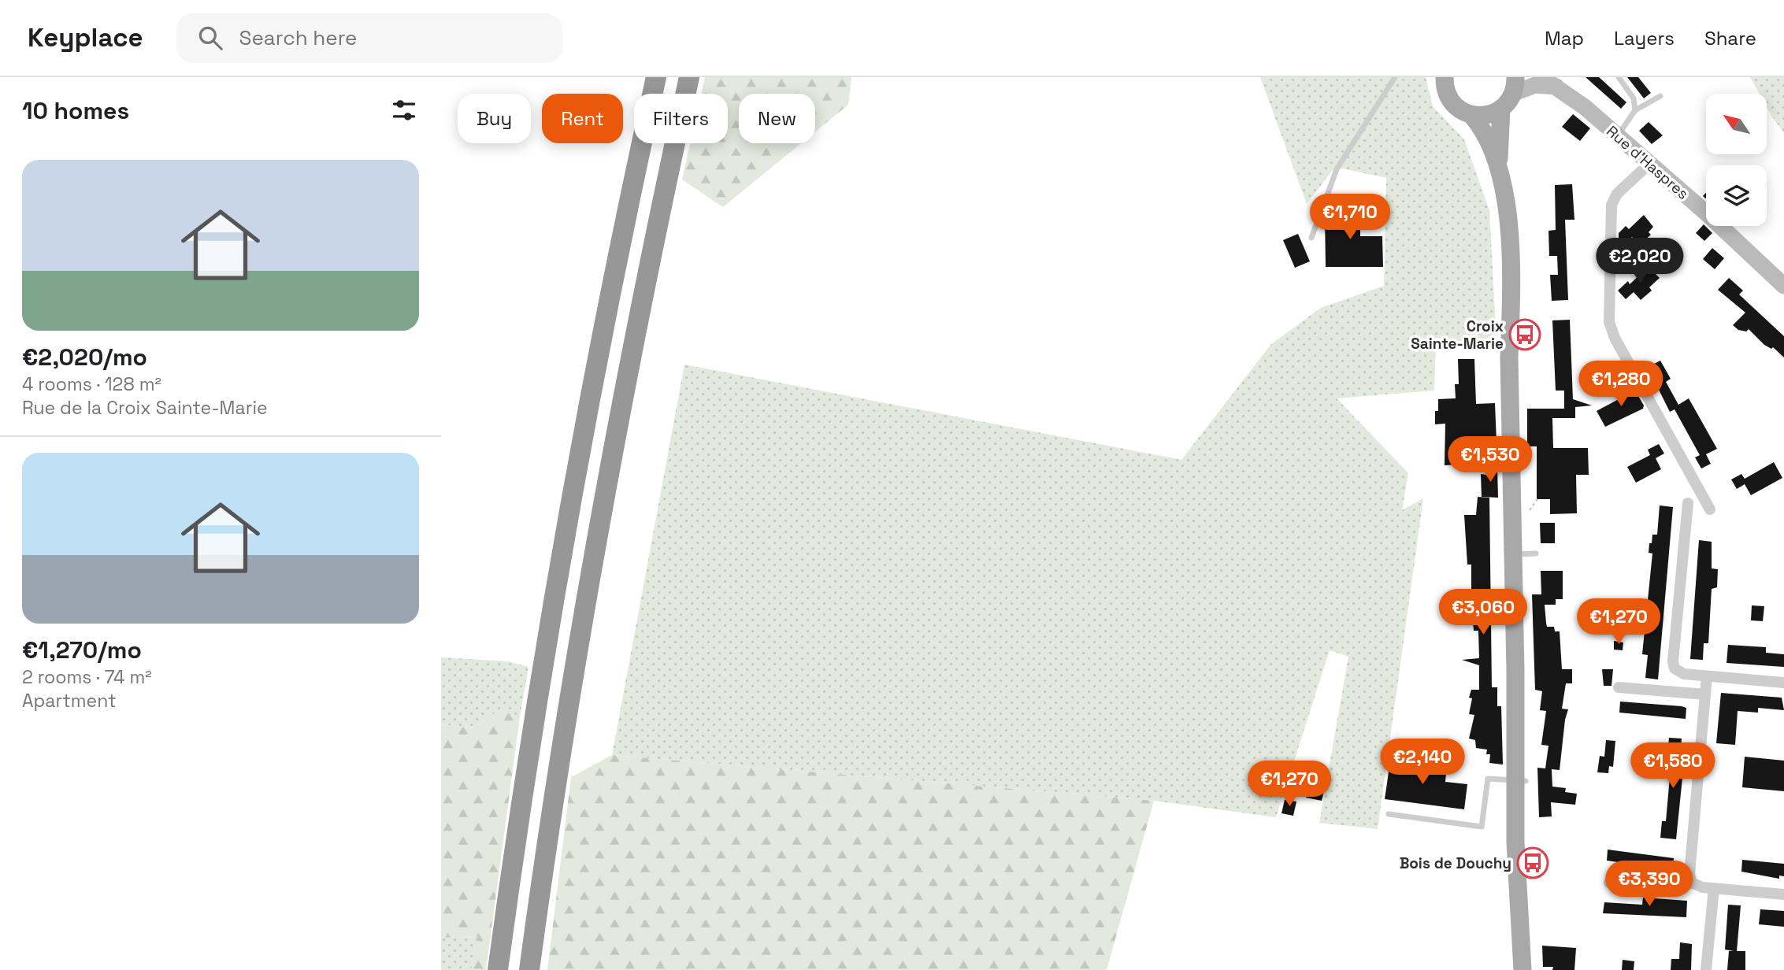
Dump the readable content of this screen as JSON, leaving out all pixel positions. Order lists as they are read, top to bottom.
{
  "streets": {
    "main road": ["Rue d'Haspres"]
  },
  "places": {
    "bus stop": ["Croix Sainte-Marie", "Bois de Douchy"]
  },
  "north": "top left",
  "page": {
    "header": "Keyplace",
    "search": "Search here",
    "nav": ["Map", "Layers", "Share"],
    "heading": "10 homes",
    "chip": [
      "Buy",
      "Rent",
      "Filters",
      "New"
    ],
    "list": [
      {
        "name": "€2,020/mo",
        "note": "4 rooms · 128 m² · Rue de la Croix Sainte-Marie"
      },
      {
        "name": "€1,270/mo",
        "note": "2 rooms · 74 m² · Apartment"
      }
    ],
    "price": [
      "€1,710",
      "€2,020",
      "€1,280",
      "€1,530",
      "€3,060",
      "€1,270",
      "€2,140",
      "€1,580",
      "€1,270",
      "€3,390"
    ]
  }
}
